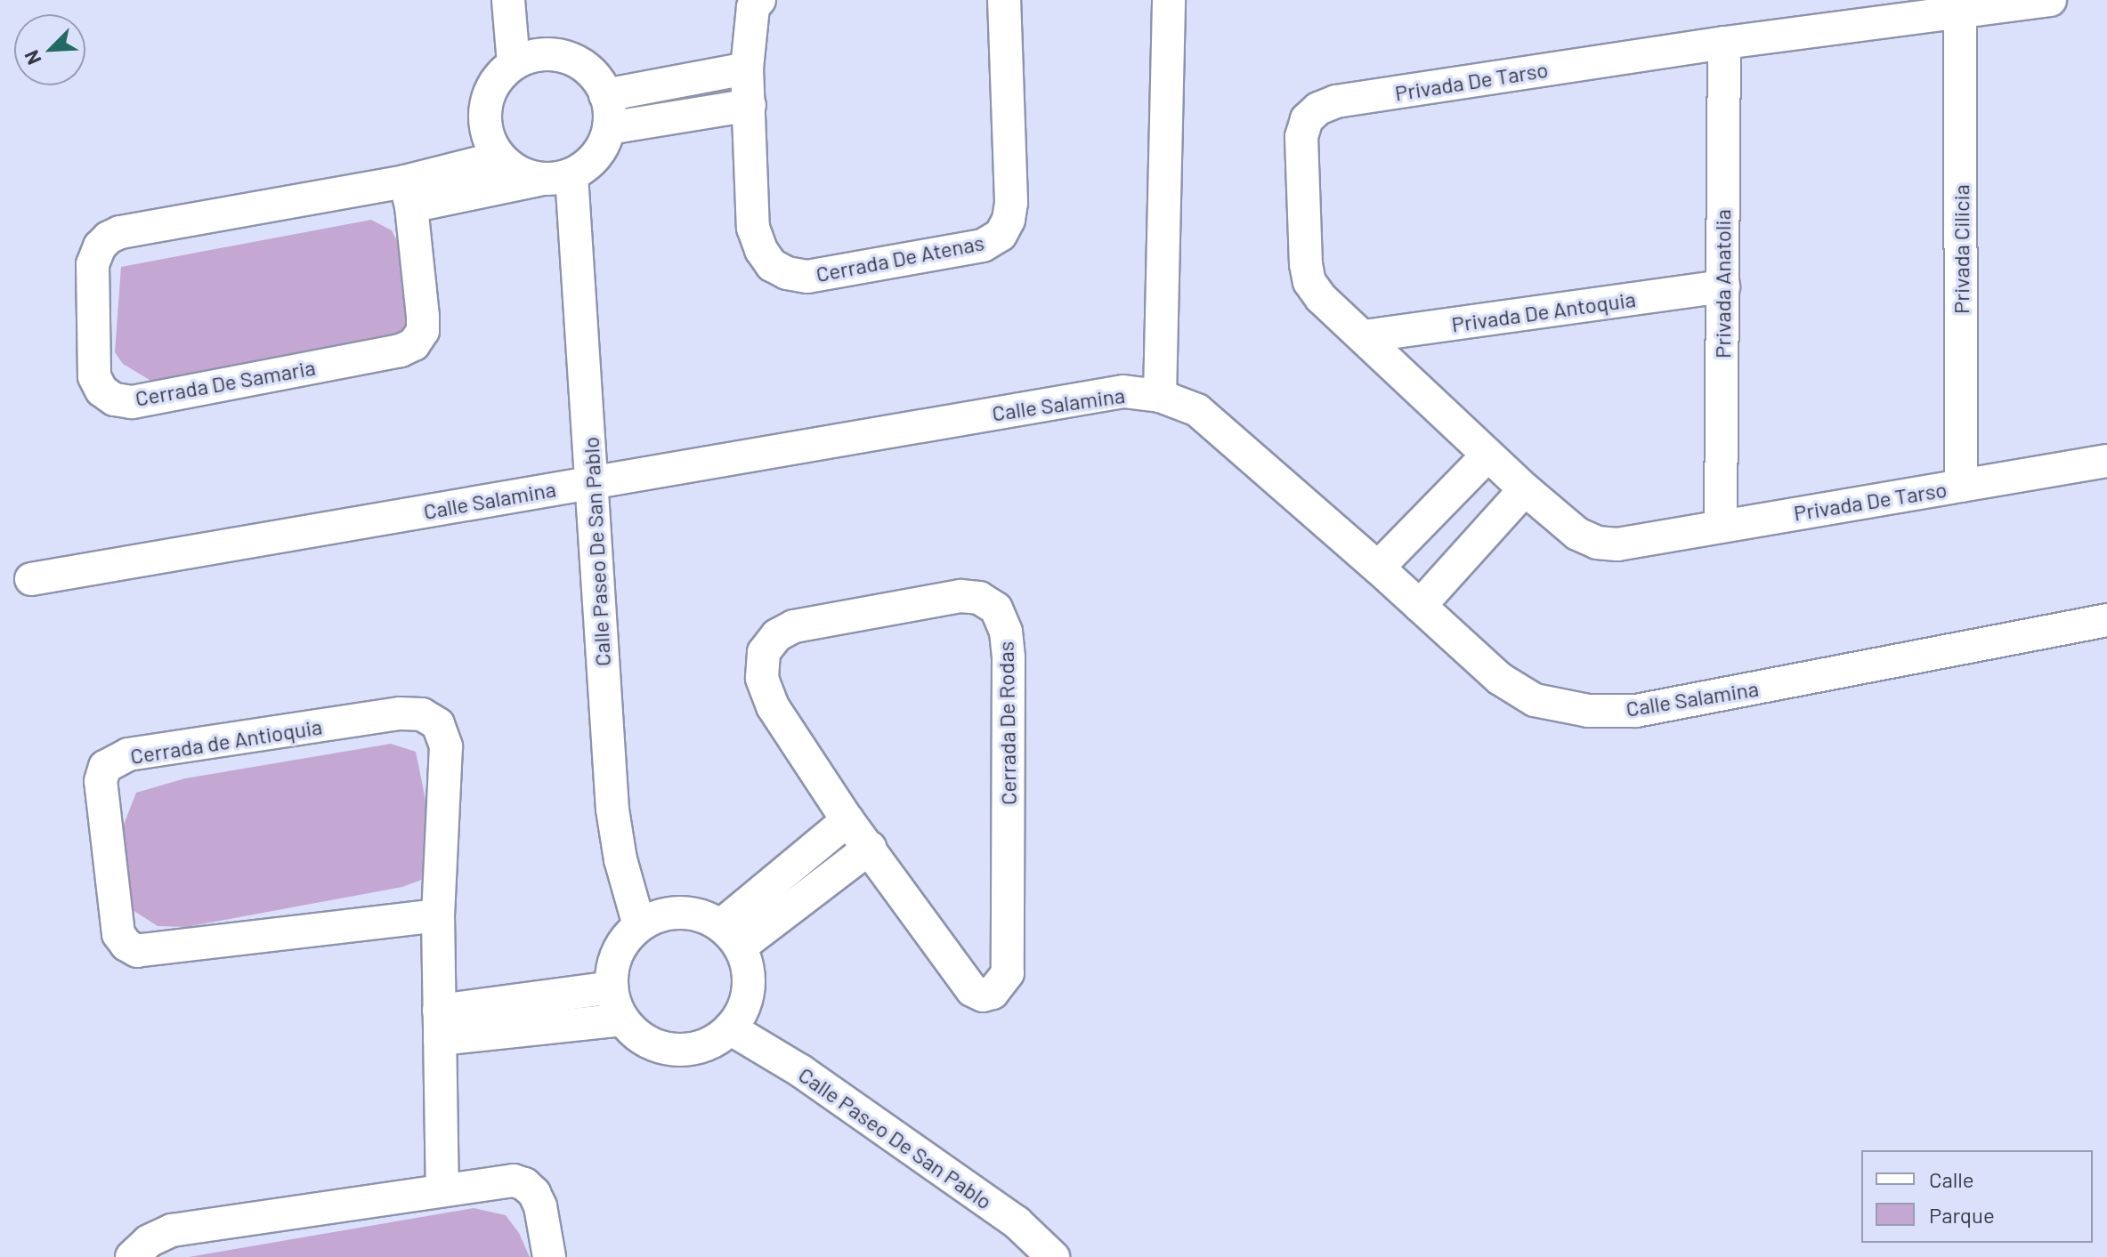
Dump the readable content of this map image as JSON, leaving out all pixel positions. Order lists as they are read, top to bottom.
{
  "streets": {
    "street": [
      "Privada De Tarso",
      "Privada Cilicia",
      "Cerrada De Atenas",
      "Privada Anatolia",
      "Privada De Antoquia",
      "Cerrada De Samaria",
      "Calle Salamina",
      "Calle Paseo De San Pablo",
      "Cerrada De Rodas",
      "Cerrada de Antioquia"
    ]
  },
  "crossings": [
    ["Privada De Tarso", "Privada Cilicia"],
    ["Privada De Tarso", "Privada Anatolia"],
    ["Privada De Tarso", "Privada De Antoquia"],
    ["Privada Anatolia", "Privada De Antoquia"],
    ["Cerrada De Samaria", "Calle Paseo De San Pablo"],
    ["Calle Salamina", "Calle Paseo De San Pablo"]
  ],
  "legend": ["Calle", "Parque"],
  "north": "bottom left"
}
